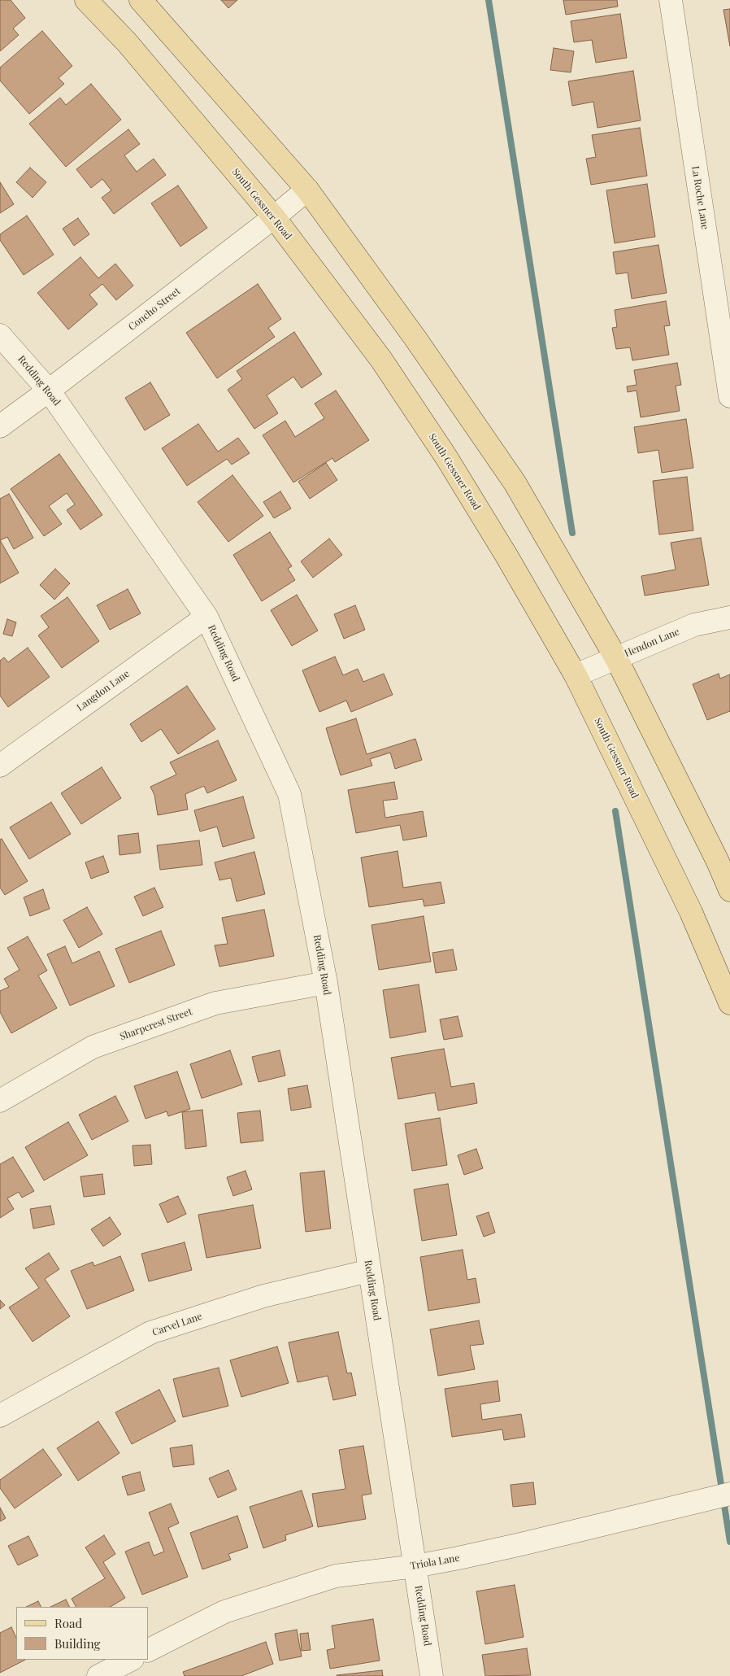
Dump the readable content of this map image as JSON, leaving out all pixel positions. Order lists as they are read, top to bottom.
{
  "streets": {
    "main road": ["South Gessner Road"],
    "street": [
      "La Roche Lane",
      "Concho Street",
      "Redding Road",
      "Hendon Lane",
      "Langdon Lane",
      "Sharpcrest Street",
      "Carvel Lane",
      "Triola Lane"
    ]
  },
  "crossings": [
    ["South Gessner Road", "Concho Street"],
    ["South Gessner Road", "Hendon Lane"],
    ["Concho Street", "Redding Road"],
    ["Redding Road", "Langdon Lane"],
    ["Redding Road", "Sharpcrest Street"],
    ["Redding Road", "Carvel Lane"],
    ["Redding Road", "Triola Lane"]
  ],
  "legend": ["Road", "Building"]
}
